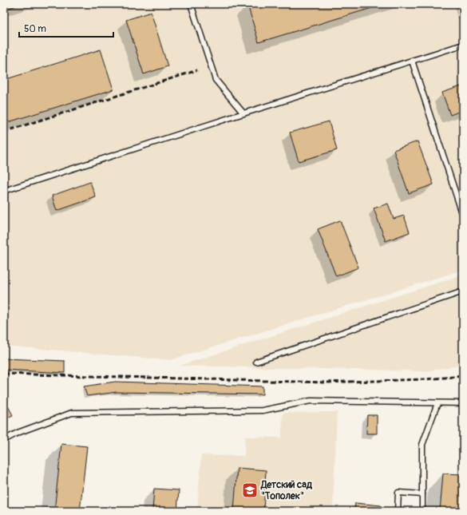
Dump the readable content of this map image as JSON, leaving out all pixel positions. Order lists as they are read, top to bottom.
{
  "places": {
    "school or university": ["Детский сад \"Тополек\""]
  },
  "scale_bar": "50 m"
}
